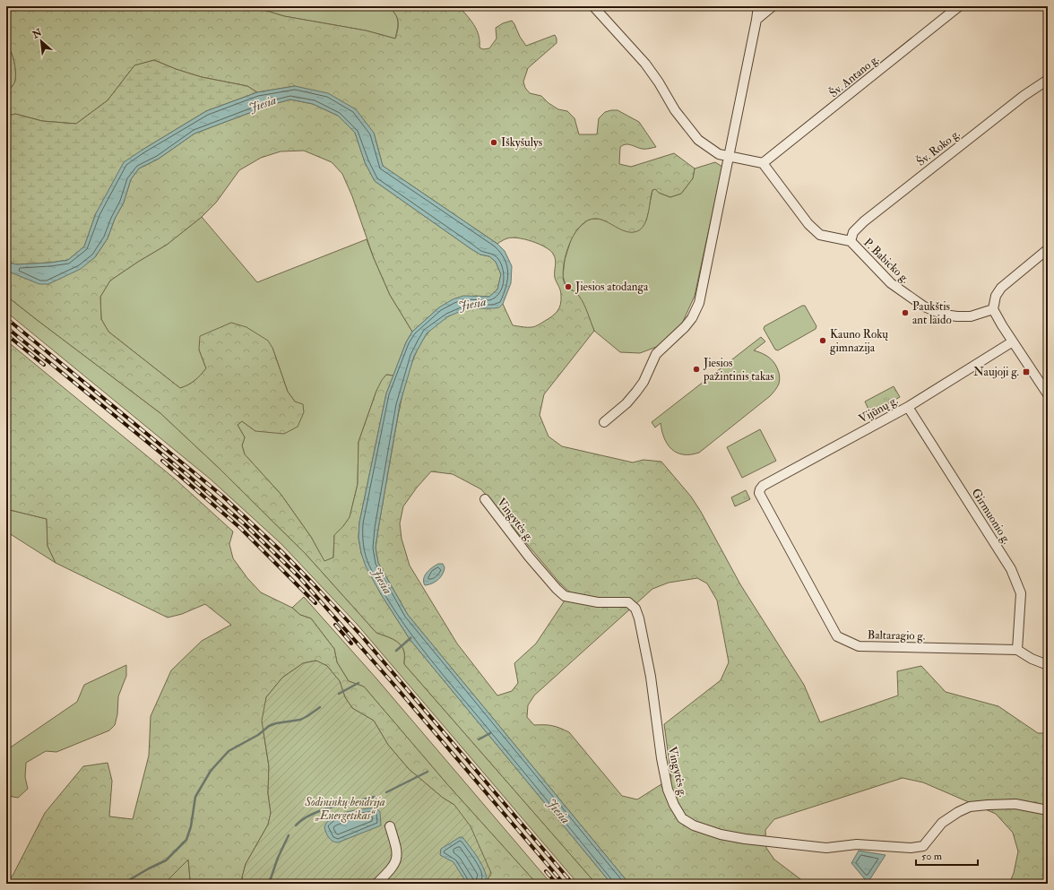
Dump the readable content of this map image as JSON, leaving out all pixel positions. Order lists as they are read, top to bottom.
{
  "streets": {
    "street": [
      "Šv. Antano g.",
      "Šv. Roko g.",
      "P. Babicko g.",
      "Vijūnų g.",
      "Girmuonio g.",
      "Vingytės g.",
      "Baltaragio g."
    ]
  },
  "crossings": [
    ["Šv. Antano g.", "P. Babicko g."],
    ["Šv. Roko g.", "P. Babicko g."],
    ["Vijūnų g.", "Girmuonio g."],
    ["Vijūnų g.", "Baltaragio g."],
    ["Girmuonio g.", "Baltaragio g."]
  ],
  "water": ["Jiesia"],
  "parks": ["Sodininkų bendrija „Energetikas“"],
  "places": {
    "other": [
      "Iškyšulys",
      "Jiesios atodanga",
      "Paukštis ant laido",
      "Kauno Rokų gimnazija",
      "Jiesios pažintinis takas"
    ],
    "transit": ["Naujoji g."]
  },
  "scale_bar": "50 m",
  "north": "top left"
}
